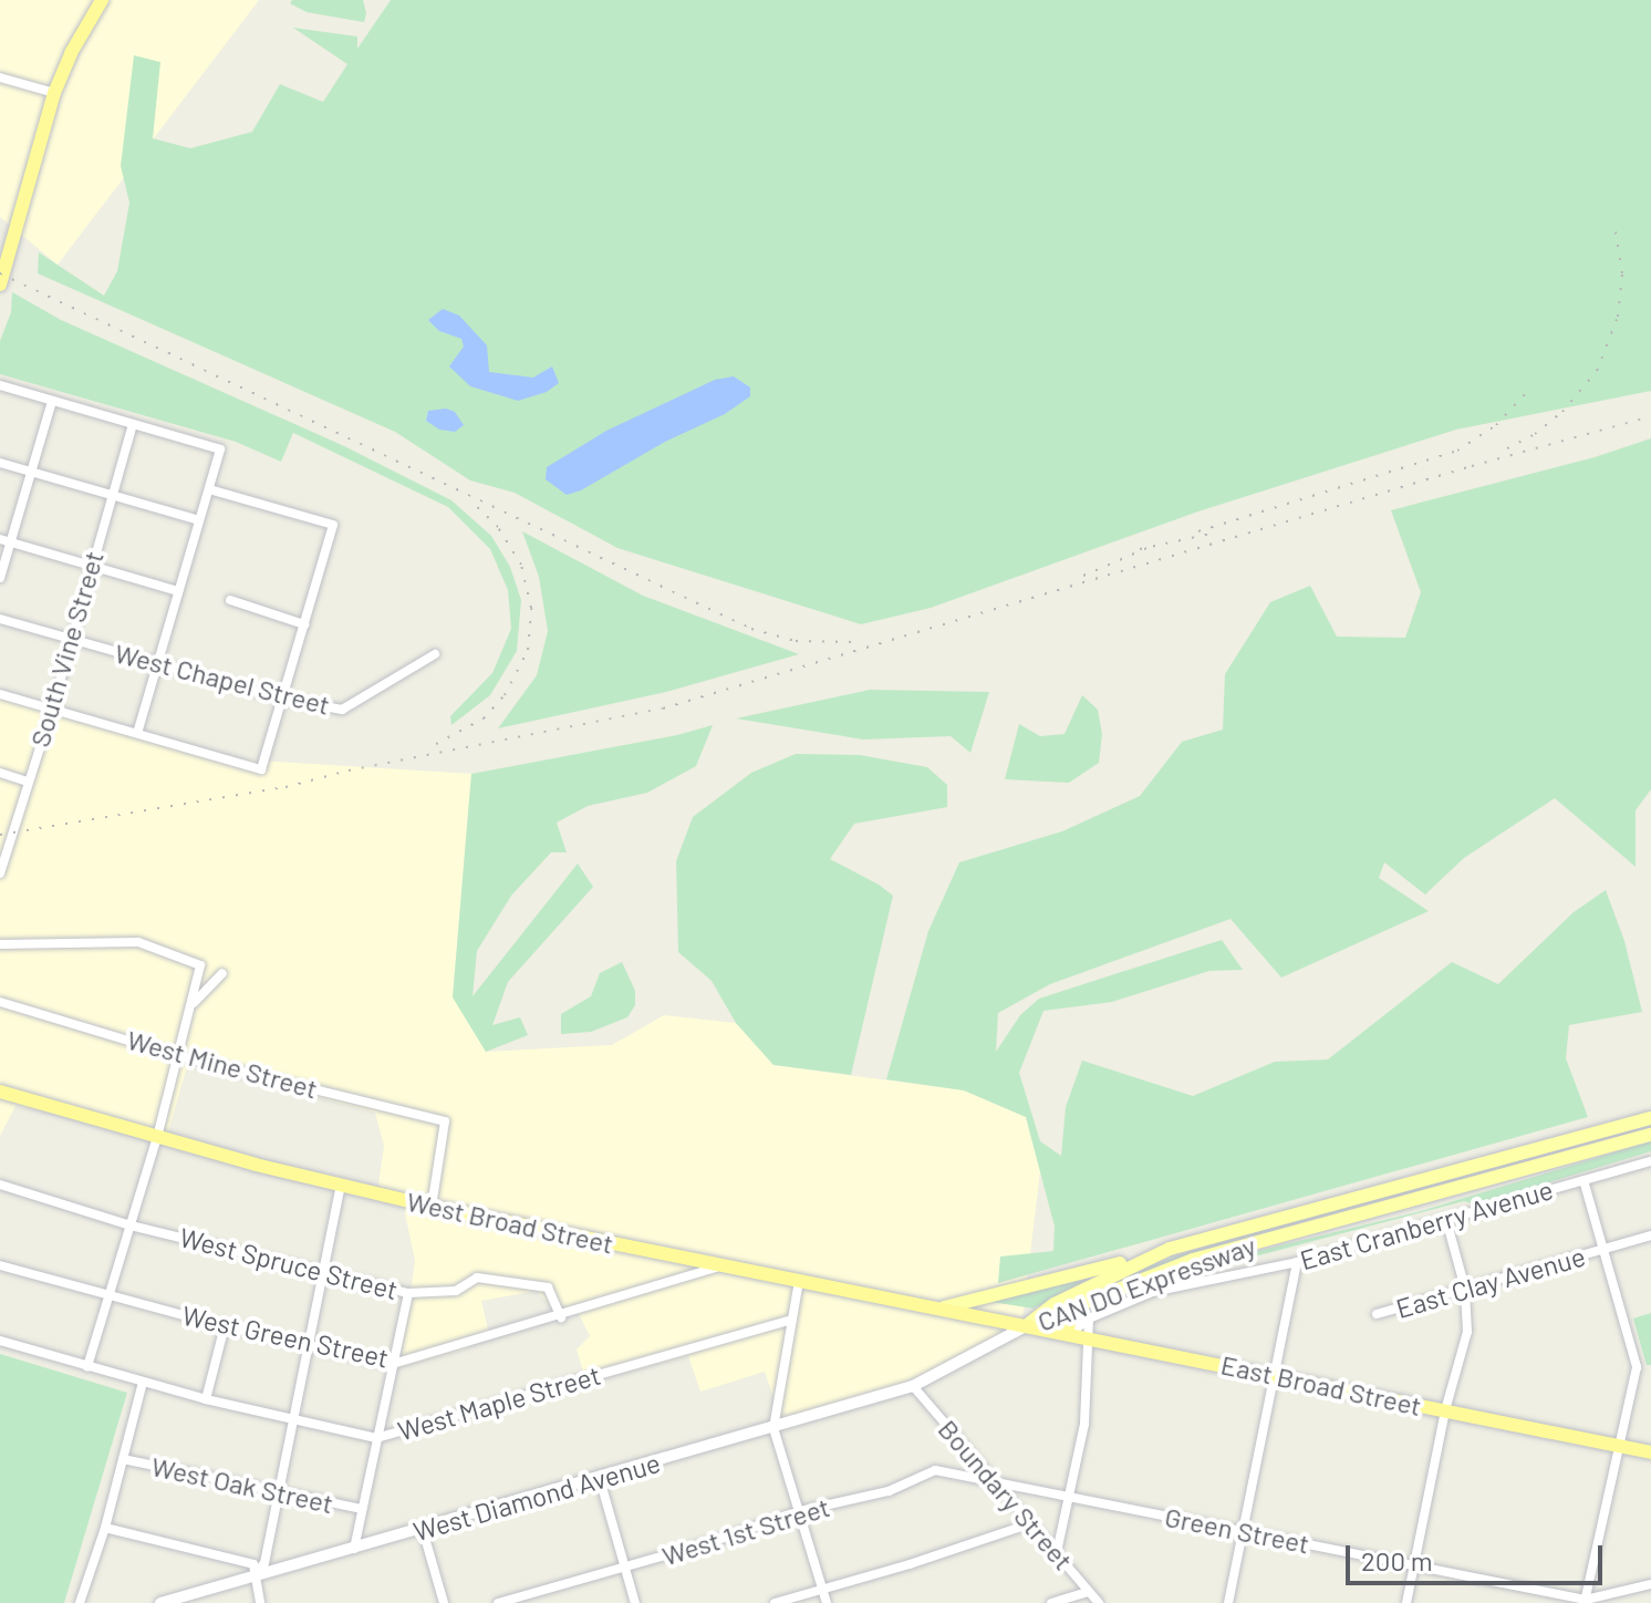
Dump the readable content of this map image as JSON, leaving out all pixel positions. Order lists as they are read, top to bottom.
{
  "streets": {
    "highway": ["West Broad Street", "East Broad Street"],
    "main road": ["CAN DO Expressway"],
    "street": [
      "South Vine Street",
      "West Chapel Street",
      "West Mine Street",
      "East Cranberry Avenue",
      "West Spruce Street",
      "East Clay Avenue",
      "West Green Street",
      "West Maple Street",
      "West Oak Street",
      "Boundary Street",
      "West Diamond Avenue",
      "Green Street",
      "West 1st Street"
    ]
  },
  "crossings": [
    ["South Vine Street", "West Chapel Street"],
    ["West Mine Street", "West Broad Street"],
    ["West Broad Street", "CAN DO Expressway"],
    ["West Broad Street", "West Green Street"],
    ["West Broad Street", "East Broad Street"],
    ["West Broad Street", "West Diamond Avenue"],
    ["East Cranberry Avenue", "East Broad Street"],
    ["West Spruce Street", "West Green Street"],
    ["CAN DO Expressway", "East Broad Street"],
    ["CAN DO Expressway", "West Diamond Avenue"],
    ["East Broad Street", "West Diamond Avenue"],
    ["Boundary Street", "West Diamond Avenue"],
    ["Boundary Street", "Green Street"],
    ["Boundary Street", "West 1st Street"],
    ["Green Street", "West 1st Street"]
  ],
  "scale_bar": "200 m"
}
